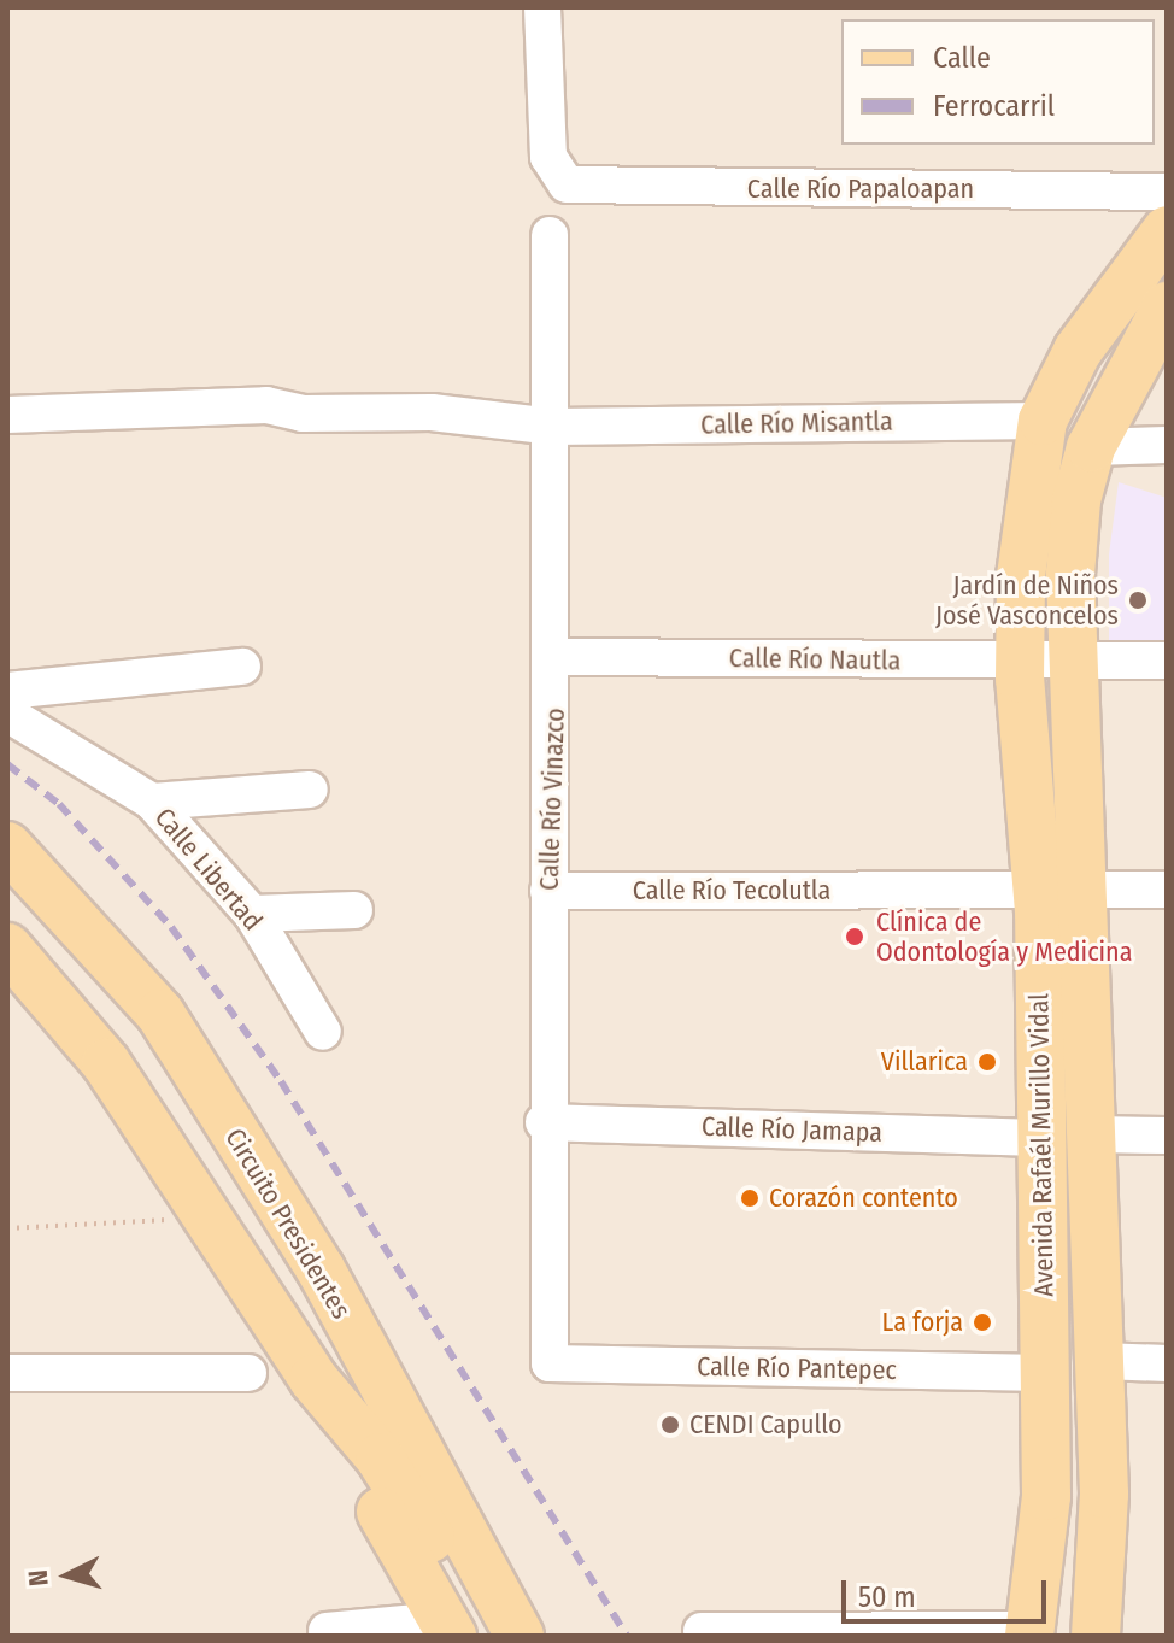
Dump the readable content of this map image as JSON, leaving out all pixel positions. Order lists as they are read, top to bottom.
{
  "streets": {
    "main road": ["Avenida Rafaél Murillo Vidal", "Circuito Presidentes"],
    "street": [
      "Calle Río Papaloapan",
      "Calle Río Misantla",
      "Calle Río Nautla",
      "Calle Río Vinazco",
      "Calle Libertad",
      "Calle Río Tecolutla",
      "Calle Río Jamapa",
      "Calle Río Pantepec"
    ]
  },
  "crossings": [
    ["Calle Río Misantla", "Calle Río Vinazco"],
    ["Calle Río Misantla", "Avenida Rafaél Murillo Vidal"],
    ["Calle Río Nautla", "Calle Río Vinazco"],
    ["Calle Río Nautla", "Avenida Rafaél Murillo Vidal"],
    ["Calle Río Vinazco", "Calle Río Tecolutla"],
    ["Calle Río Vinazco", "Calle Río Jamapa"],
    ["Calle Río Vinazco", "Calle Río Pantepec"],
    ["Calle Río Tecolutla", "Avenida Rafaél Murillo Vidal"],
    ["Calle Río Jamapa", "Avenida Rafaél Murillo Vidal"],
    ["Avenida Rafaél Murillo Vidal", "Calle Río Pantepec"]
  ],
  "places": [
    "Jardín de Niños José Vasconcelos",
    "Clínica de Odontología y Medicina",
    "Villarica",
    "Corazón contento",
    "La forja",
    "CENDI Capullo"
  ],
  "legend": ["Calle", "Ferrocarril"],
  "scale_bar": "50 m",
  "north": "left"
}
